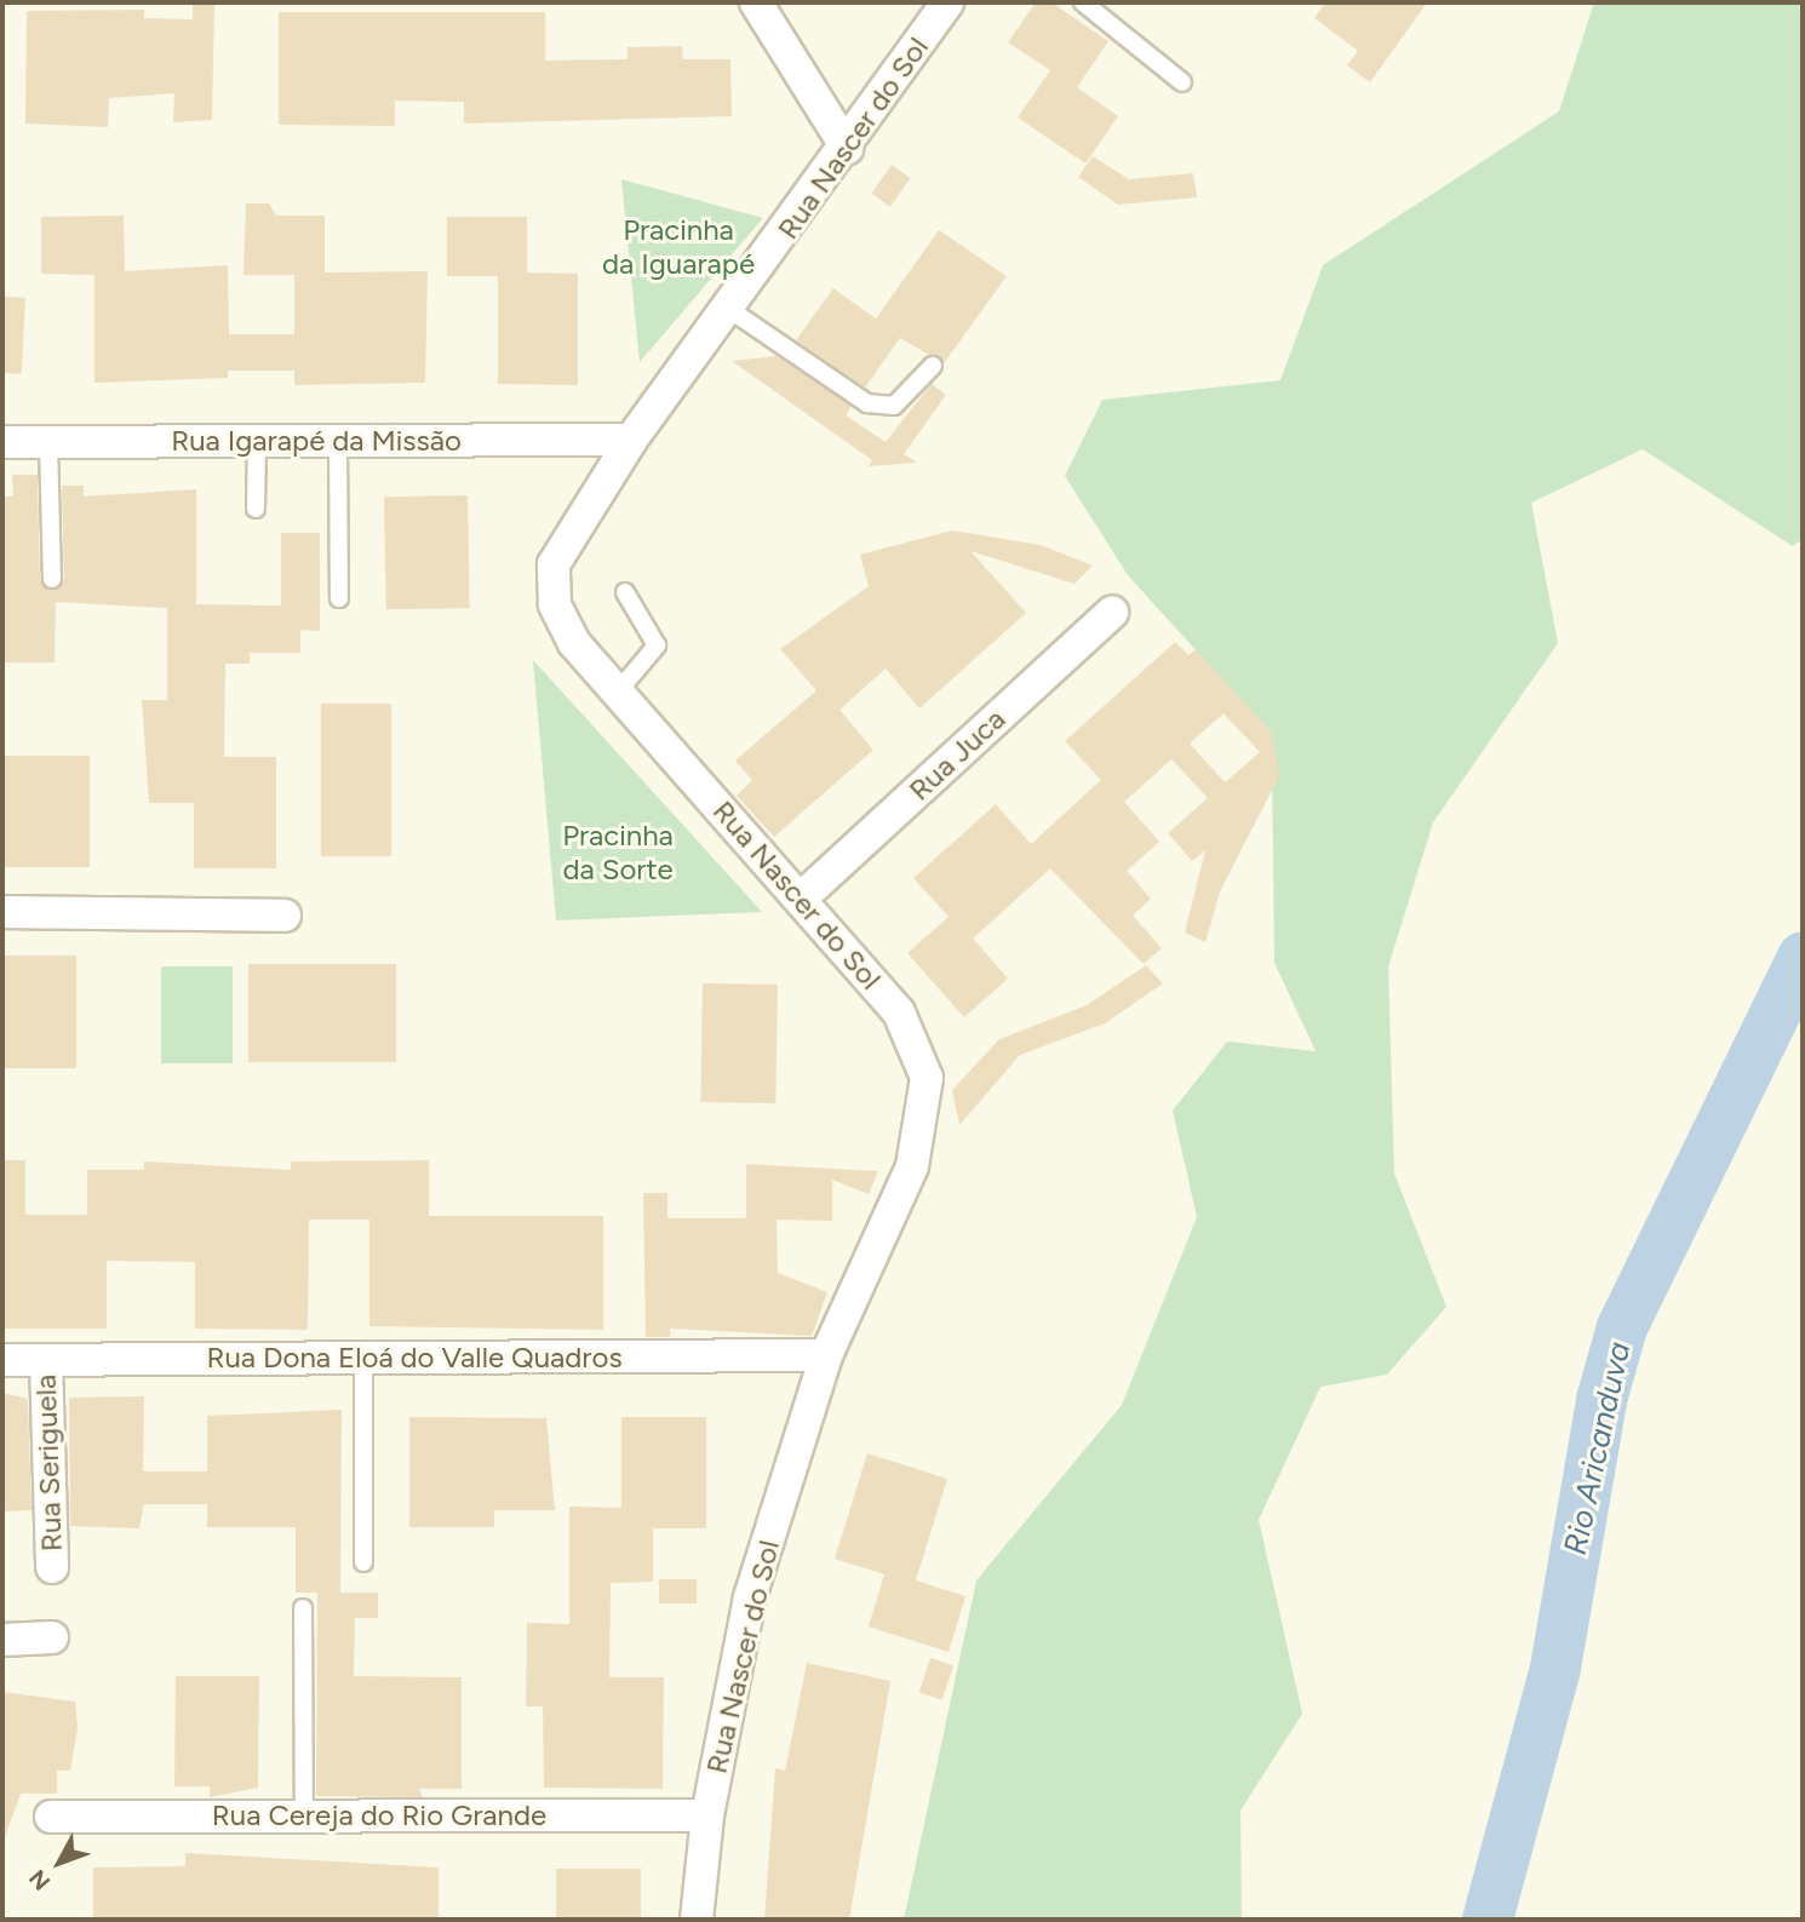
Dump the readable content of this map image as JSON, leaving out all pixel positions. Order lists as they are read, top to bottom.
{
  "streets": {
    "street": [
      "Rua Nascer do Sol",
      "Rua Igarapé da Missão",
      "Rua Juca",
      "Rua Dona Eloá do Valle Quadros",
      "Rua Seriguela",
      "Rua Cereja do Rio Grande"
    ]
  },
  "crossings": [
    ["Rua Nascer do Sol", "Rua Igarapé da Missão"],
    ["Rua Nascer do Sol", "Rua Juca"],
    ["Rua Nascer do Sol", "Rua Dona Eloá do Valle Quadros"],
    ["Rua Nascer do Sol", "Rua Cereja do Rio Grande"],
    ["Rua Dona Eloá do Valle Quadros", "Rua Seriguela"]
  ],
  "water": ["Rio Aricanduva"],
  "parks": ["Pracinha da Iguarapé", "Pracinha da Sorte"],
  "north": "bottom left"
}
